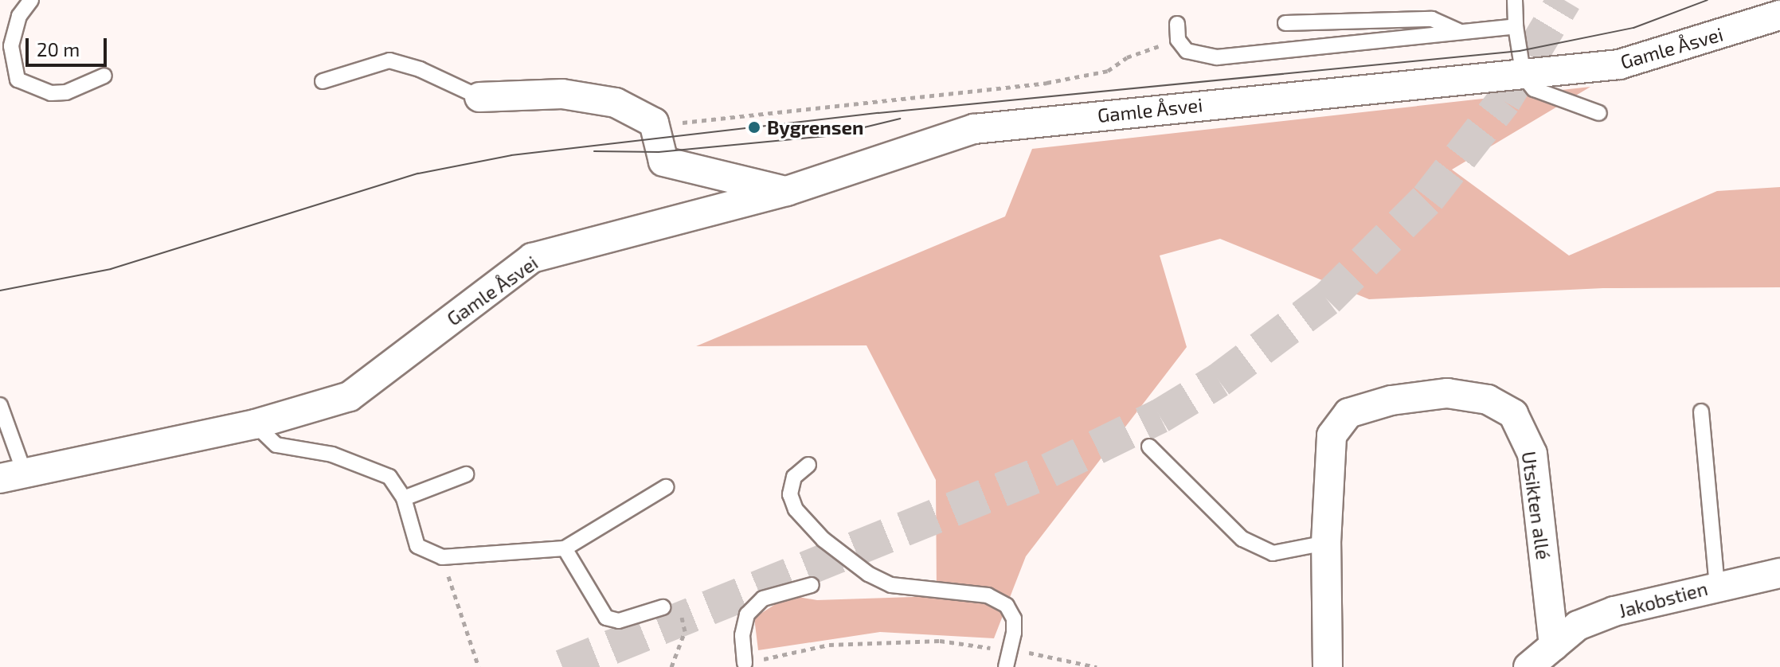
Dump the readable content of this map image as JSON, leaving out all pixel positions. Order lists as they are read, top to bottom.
{
  "streets": {
    "street": ["Gamle Åsvei", "Utsikten allé", "Jakobstien"]
  },
  "crossings": [
    ["Utsikten allé", "Jakobstien"]
  ],
  "places": ["Bygrensen"],
  "scale_bar": "20 m"
}
